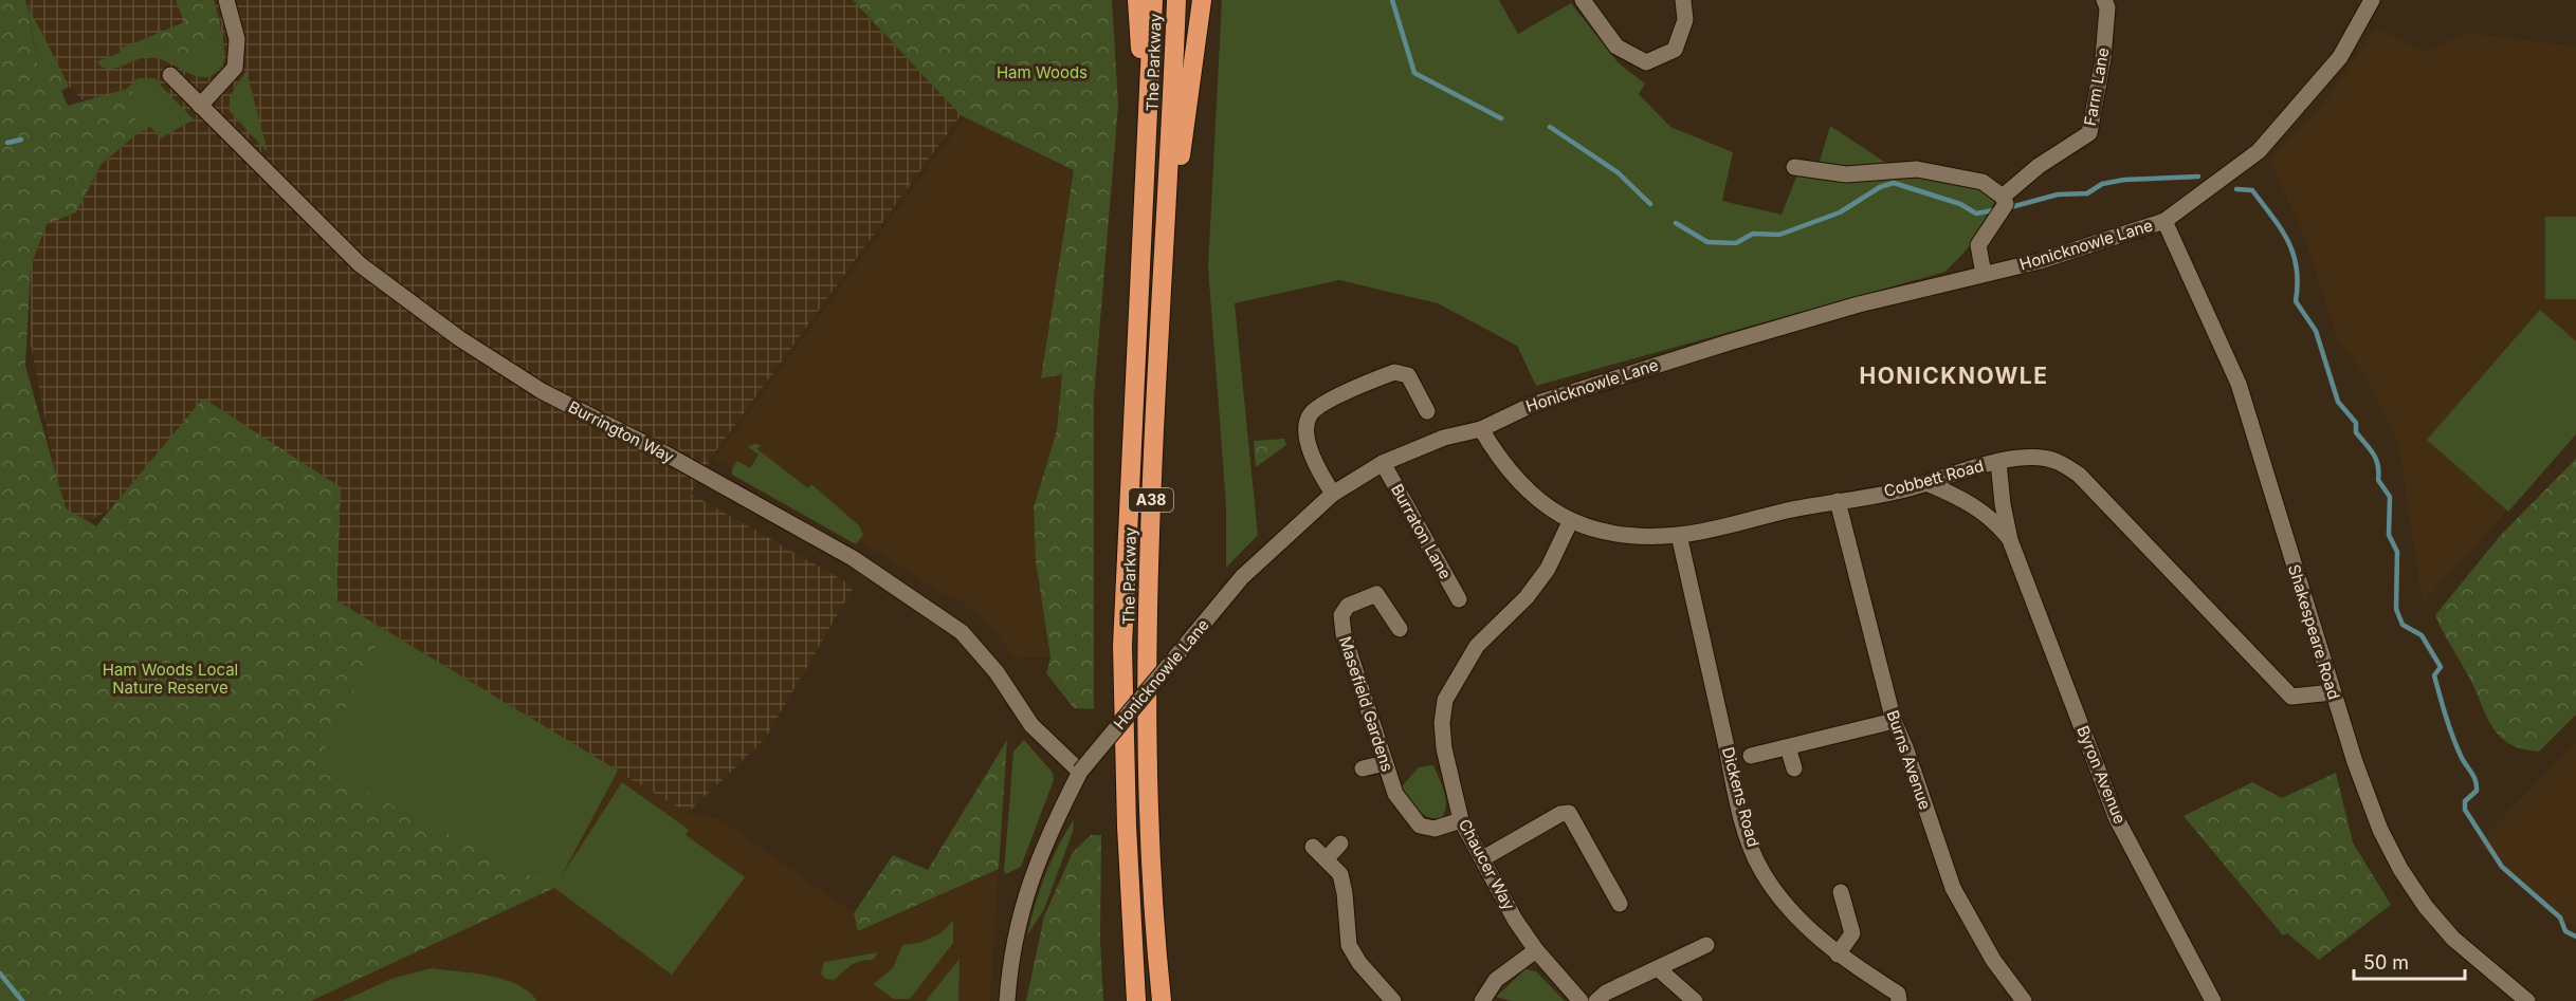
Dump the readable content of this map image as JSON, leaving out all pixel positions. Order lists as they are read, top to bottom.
{
  "streets": {
    "highway": ["The Parkway", "A38"],
    "street": [
      "Farm Lane",
      "Honicknowle Lane",
      "Burrington Way",
      "Cobbett Road",
      "Burraton Lane",
      "Shakespeare Road",
      "Masefield Gardens",
      "Burns Avenue",
      "Byron Avenue",
      "Dickens Road",
      "Chaucer Way"
    ]
  },
  "crossings": [
    ["The Parkway", "A38"],
    ["Farm Lane", "Honicknowle Lane"],
    ["Honicknowle Lane", "Burrington Way"],
    ["Honicknowle Lane", "Cobbett Road"],
    ["Honicknowle Lane", "Burraton Lane"],
    ["Honicknowle Lane", "Shakespeare Road"],
    ["Cobbett Road", "Shakespeare Road"],
    ["Cobbett Road", "Burns Avenue"],
    ["Cobbett Road", "Byron Avenue"],
    ["Cobbett Road", "Dickens Road"],
    ["Cobbett Road", "Chaucer Way"],
    ["Masefield Gardens", "Chaucer Way"]
  ],
  "districts": ["HONICKNOWLE"],
  "parks": ["Ham Woods", "Ham Woods Local Nature Reserve"],
  "scale_bar": "50 m"
}
